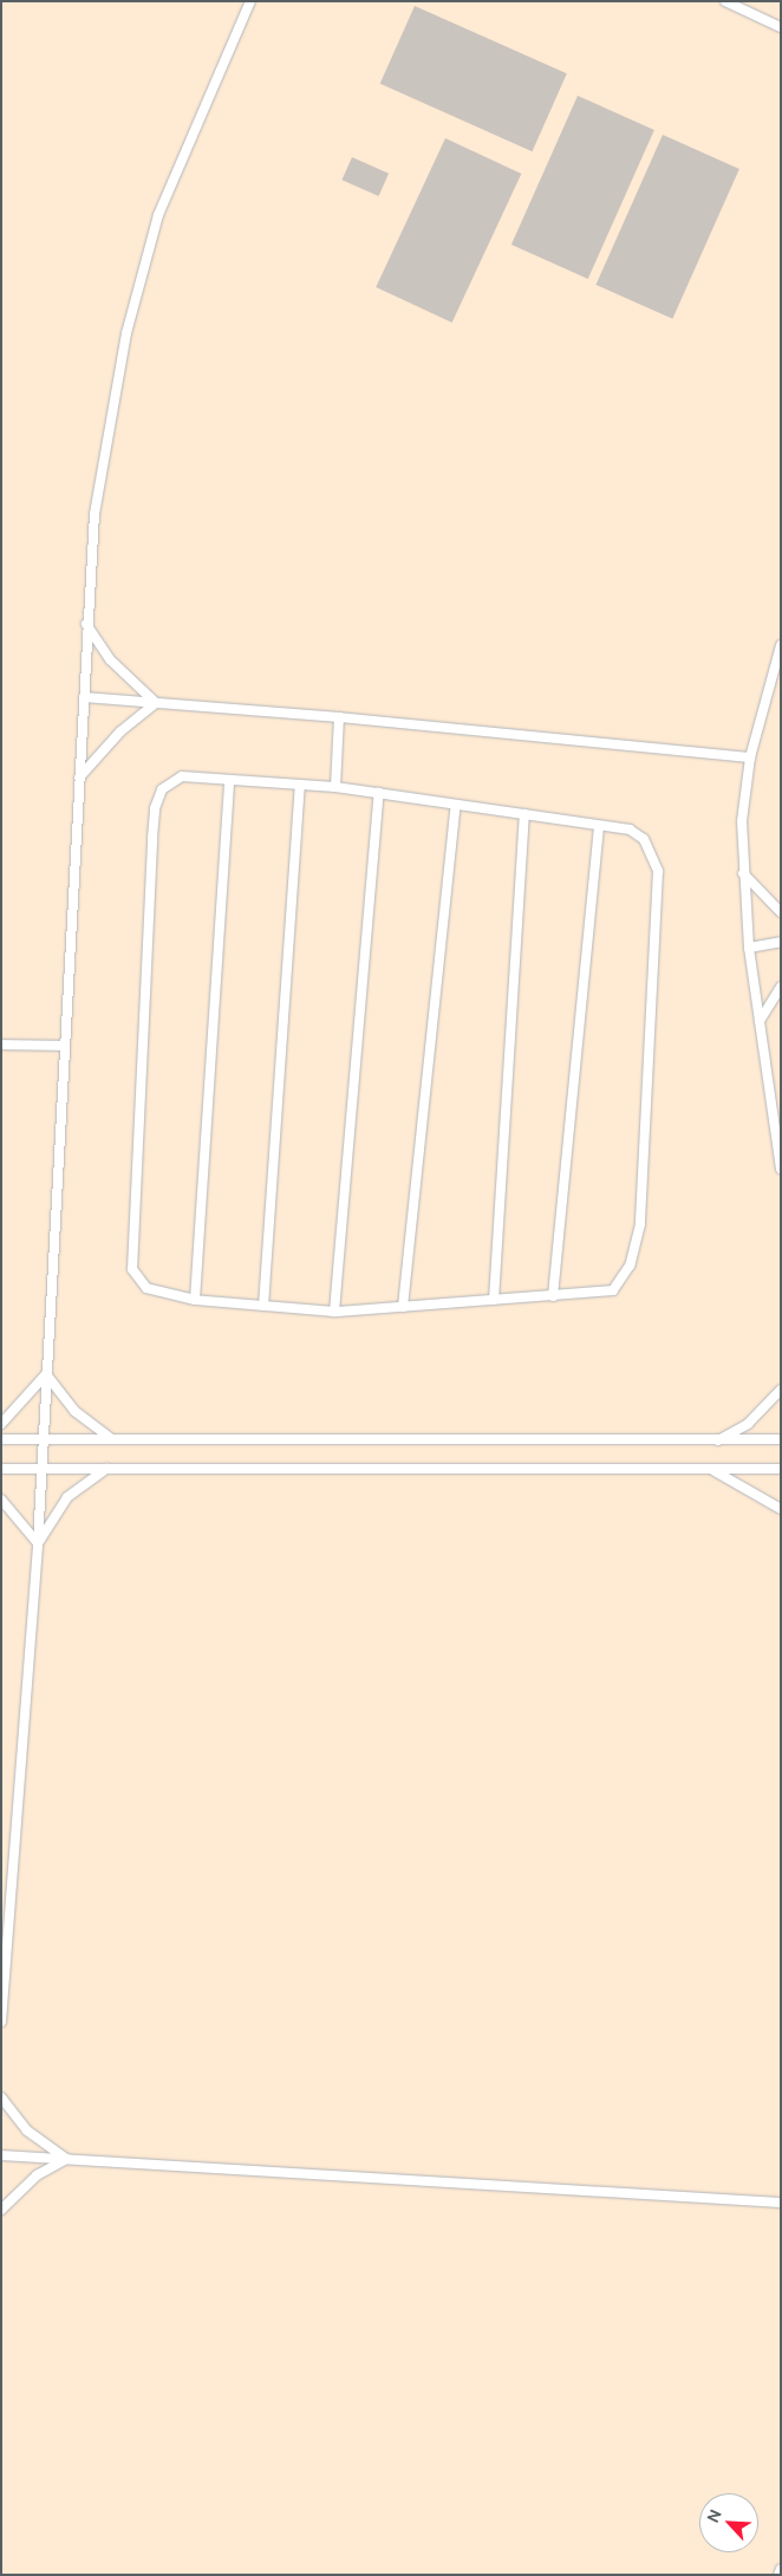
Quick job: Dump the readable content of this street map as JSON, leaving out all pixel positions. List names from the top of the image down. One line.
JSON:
{"north":"top left"}
